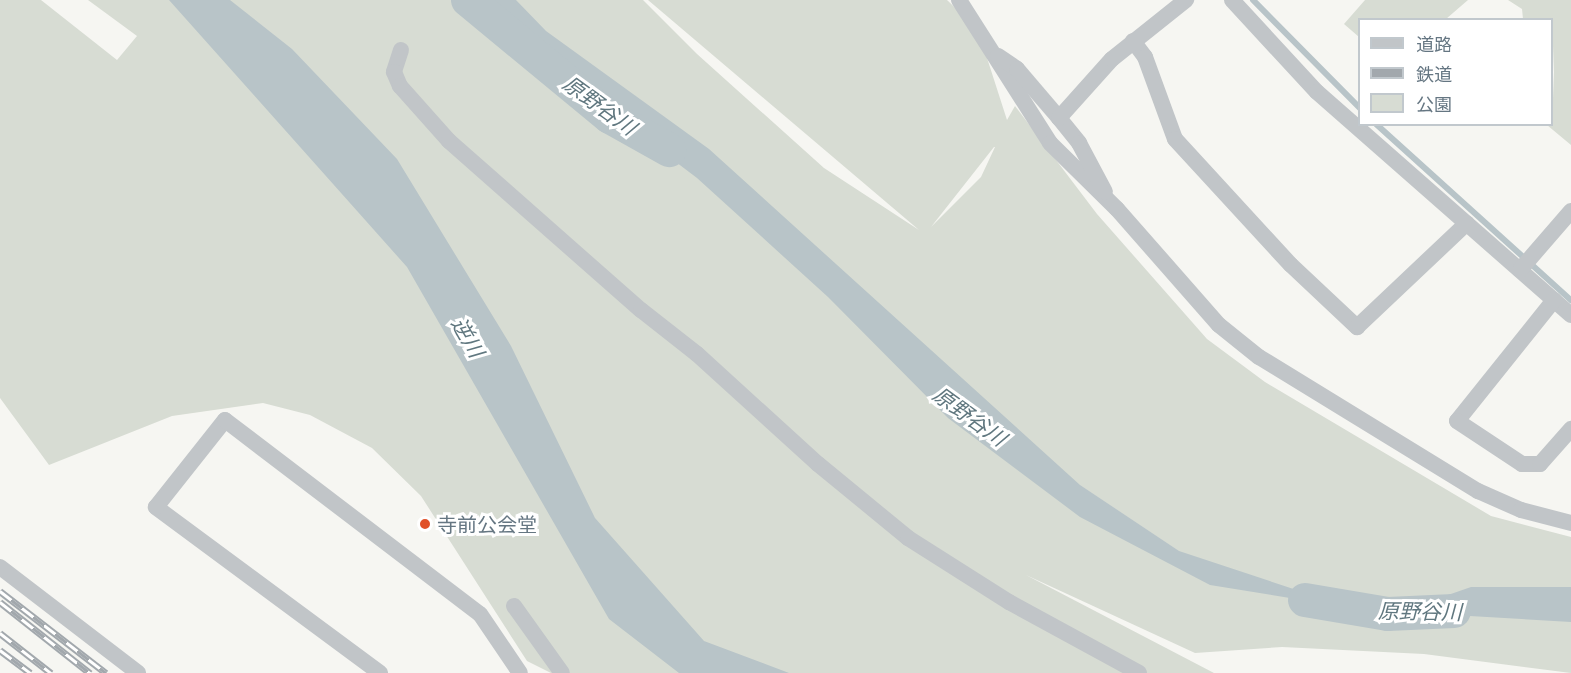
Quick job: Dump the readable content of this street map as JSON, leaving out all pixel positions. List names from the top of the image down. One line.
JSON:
{"water":["原野谷川","逆川"],"places":["寺前公会堂"],"legend":["道路","鉄道","公園"]}
